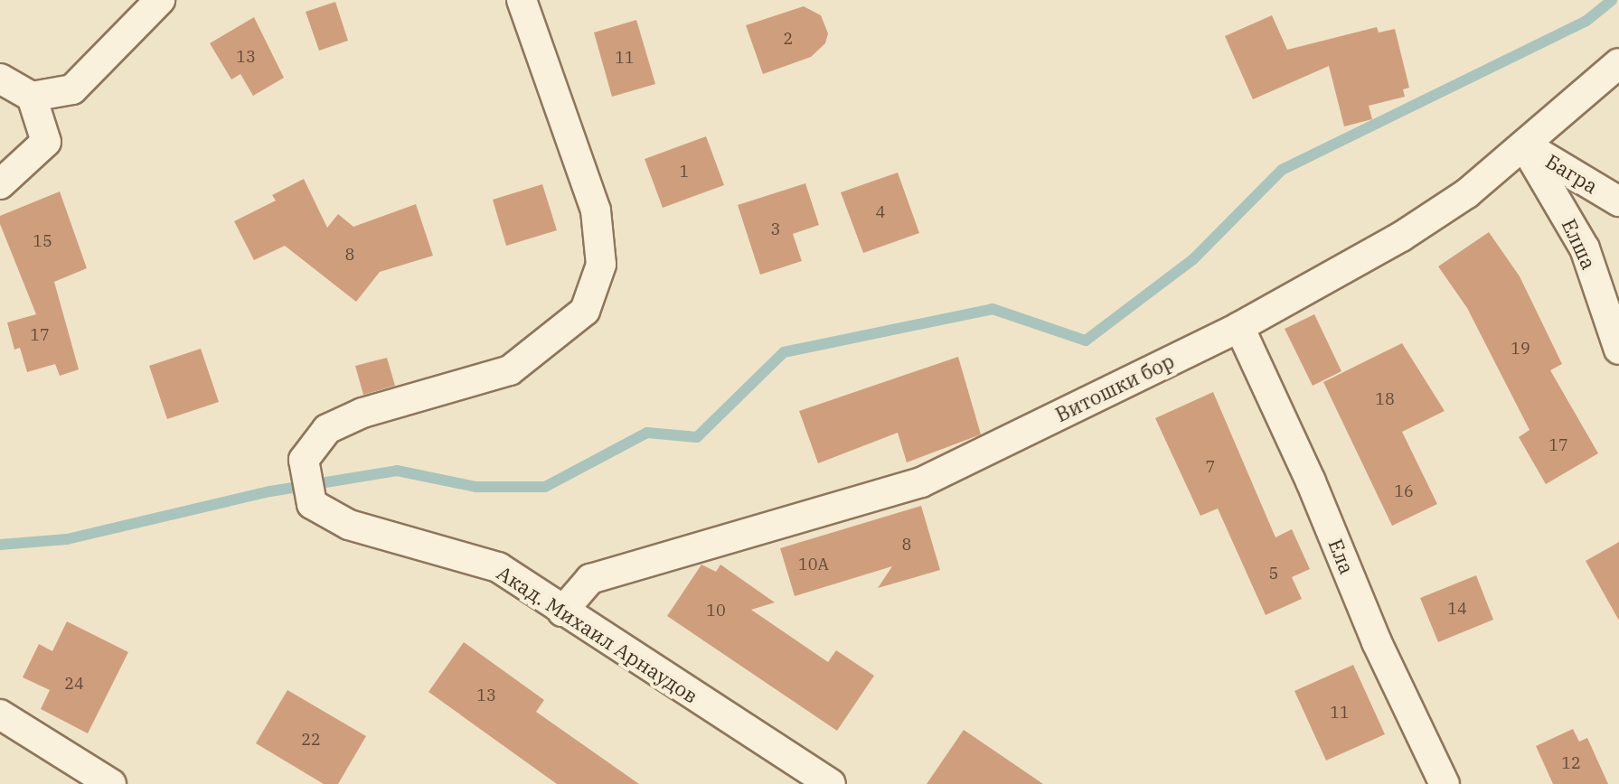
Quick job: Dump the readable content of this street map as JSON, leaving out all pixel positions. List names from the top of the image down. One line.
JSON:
{"streets":{"street":["Багра","Елша","Витошки бор","Ела","Акад. Михаил Арнаудов"]},"crossings":[["Багра","Елша"],["Багра","Витошки бор"],["Елша","Витошки бор"],["Витошки бор","Ела"],["Витошки бор","Акад. Михаил Арнаудов"]],"house_numbers":["2","13","11","1","4","3","15","8","17","19","18","17","7","16","8","10А","5","14","10","24","13","11","22","12"]}
